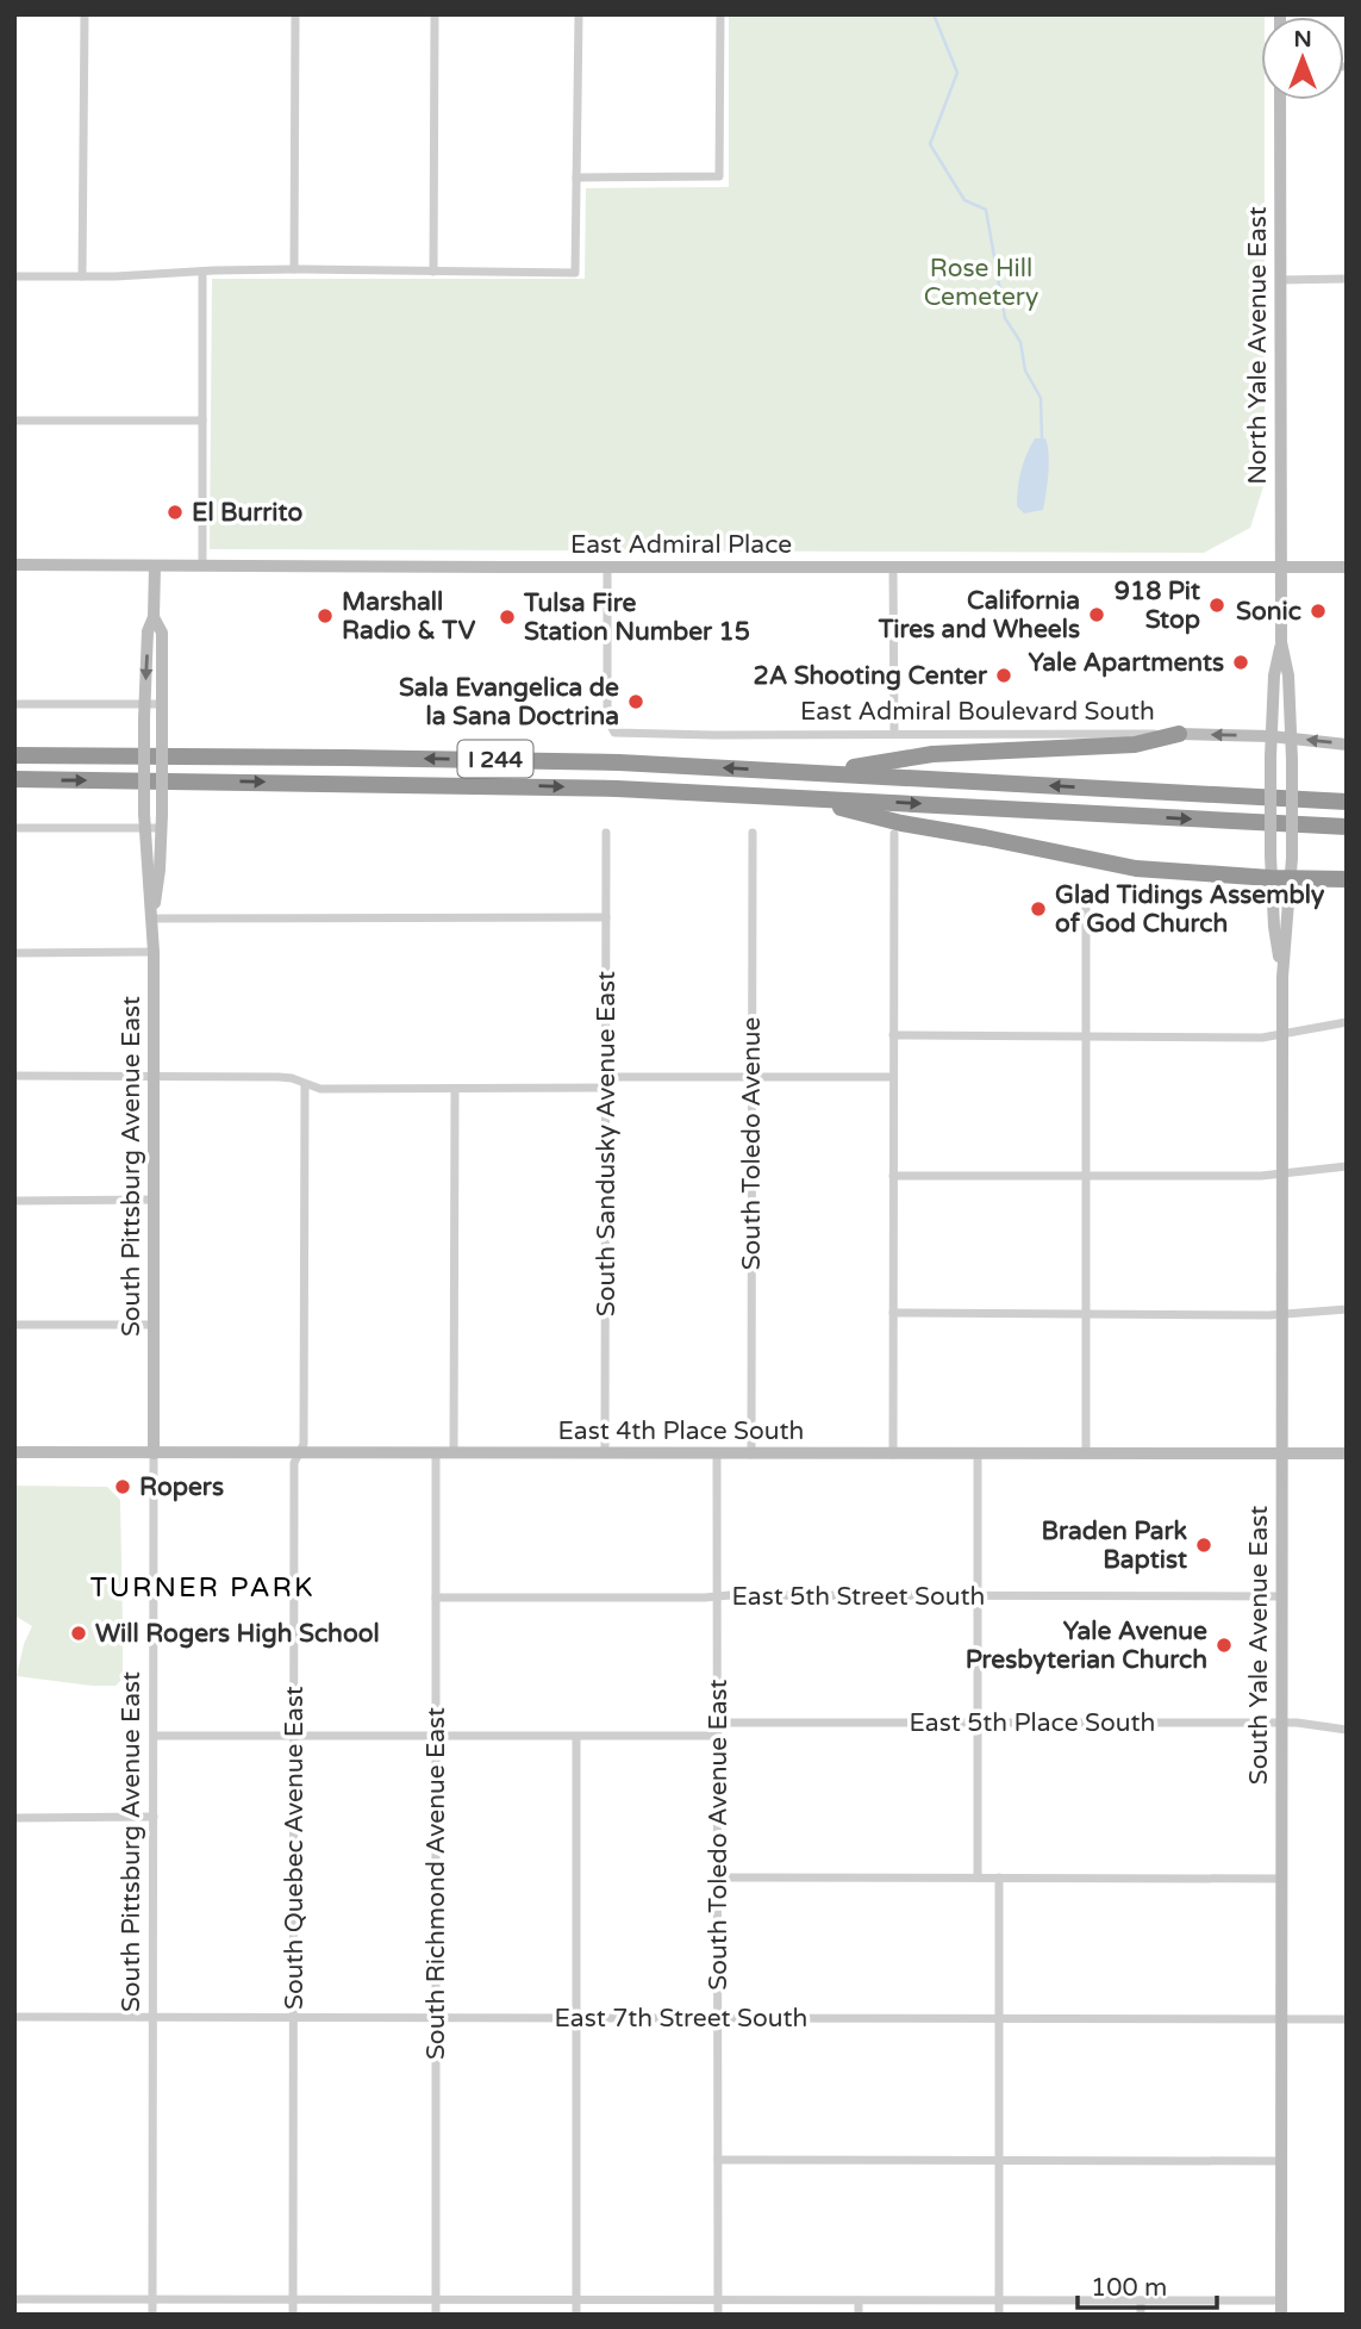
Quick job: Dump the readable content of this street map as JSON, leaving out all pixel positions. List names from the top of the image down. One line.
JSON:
{"streets":{"highway":["I 244"],"main road":["North Yale Avenue East","East Admiral Place","East Admiral Boulevard South","South Pittsburg Avenue East","East 4th Place South","South Yale Avenue East"],"street":["South Sandusky Avenue East","South Toledo Avenue","East 5th Street South","East 5th Place South","South Toledo Avenue East","South Quebec Avenue East","South Richmond Avenue East","East 7th Street South"]},"crossings":[["North Yale Avenue East","East Admiral Place"],["North Yale Avenue East","South Yale Avenue East"],["East Admiral Place","East Admiral Boulevard South"],["East Admiral Place","South Pittsburg Avenue East"],["East Admiral Boulevard South","South Yale Avenue East"],["South Sandusky Avenue East","East 4th Place South"],["South Toledo Avenue","East 4th Place South"],["South Pittsburg Avenue East","East 4th Place South"],["South Pittsburg Avenue East","East 7th Street South"],["East 4th Place South","South Yale Avenue East"],["East 4th Place South","South Toledo Avenue East"],["East 4th Place South","South Quebec Avenue East"],["East 4th Place South","South Richmond Avenue East"],["East 5th Street South","South Yale Avenue East"],["East 5th Street South","South Toledo Avenue East"],["East 5th Street South","South Richmond Avenue East"],["South Yale Avenue East","East 5th Place South"],["South Yale Avenue East","East 7th Street South"],["East 5th Place South","South Toledo Avenue East"],["South Toledo Avenue East","East 7th Street South"],["South Quebec Avenue East","East 7th Street South"],["South Richmond Avenue East","East 7th Street South"]],"districts":["TURNER PARK"],"parks":["Rose Hill Cemetery"],"places":["El Burrito","918 Pit Stop","Sonic","California Tires and Wheels","Marshall Radio & TV","Tulsa Fire Station Number 15","Yale Apartments","2A Shooting Center","Sala Evangelica de la Sana Doctrina","Glad Tidings Assembly of God Church","Ropers","Braden Park Baptist","Will Rogers High School","Yale Avenue Presbyterian Church"],"scale_bar":"100 m","north":"top"}
